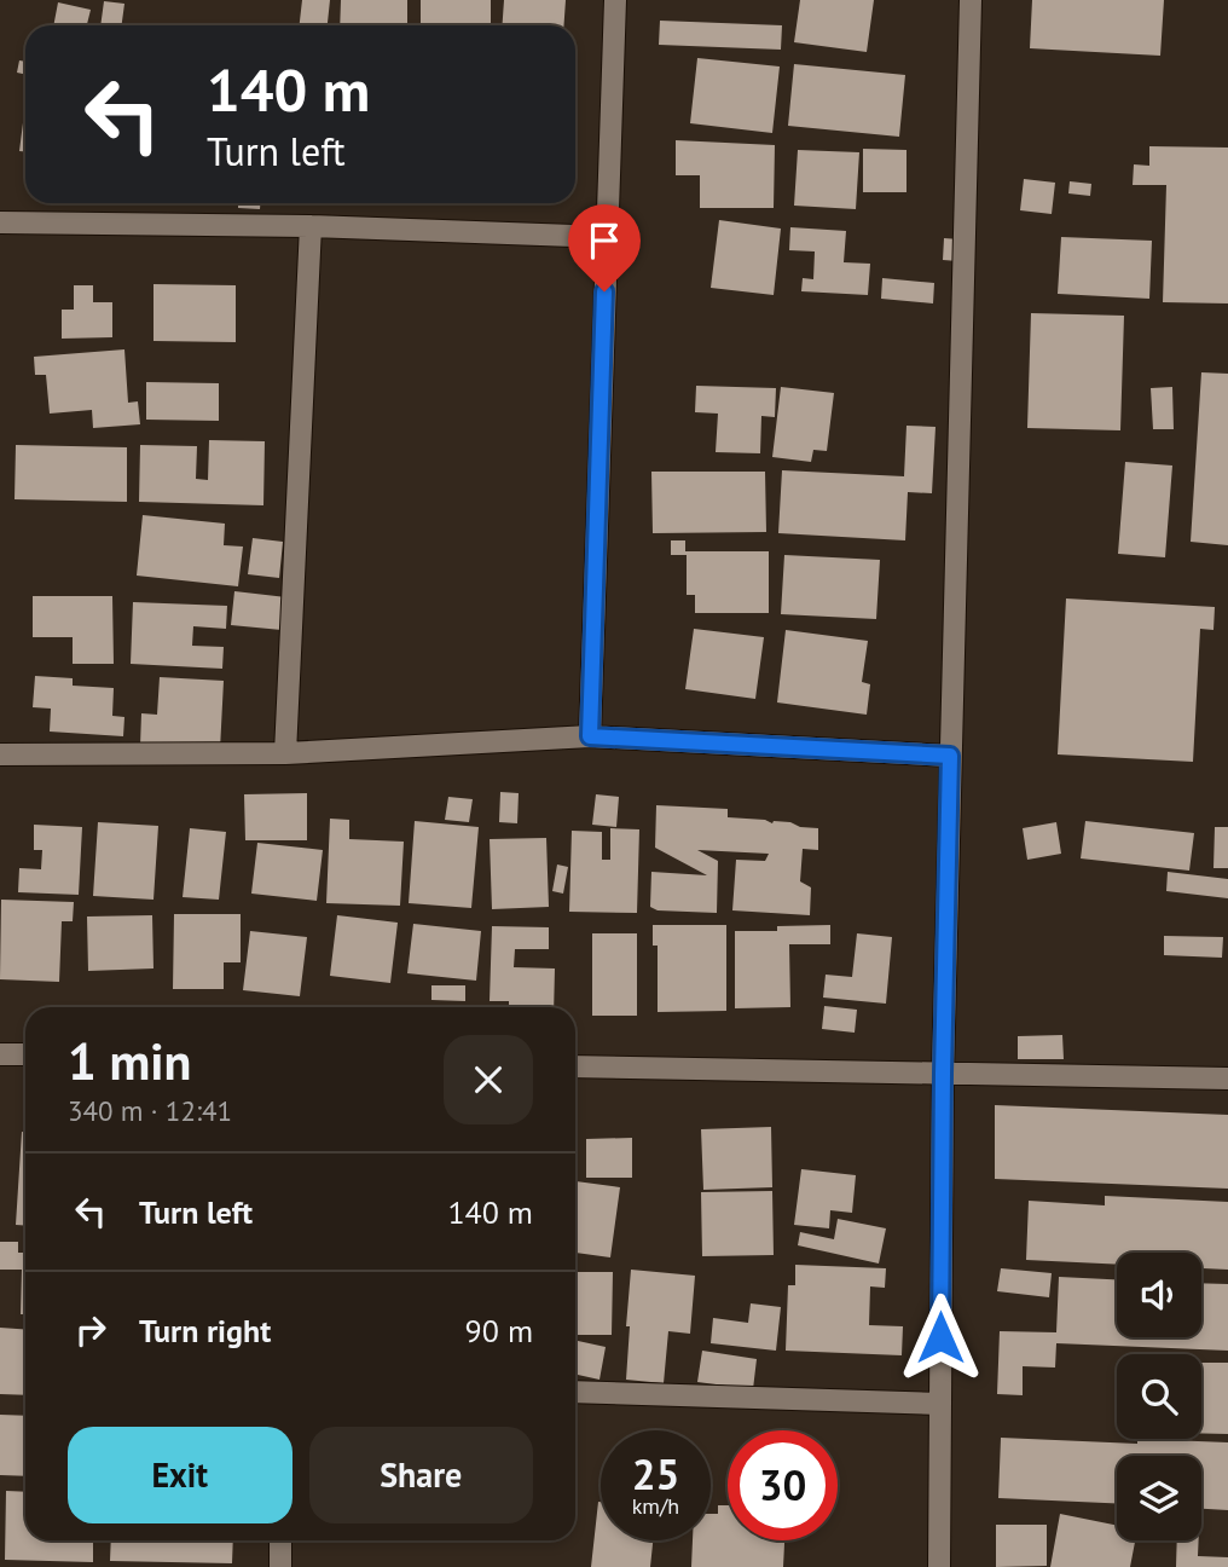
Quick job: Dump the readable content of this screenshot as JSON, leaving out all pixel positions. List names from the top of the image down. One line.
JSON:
{"page":{"turn":["140 m","Turn left"],"heading":["1 min","340 m · 12:41"],"list":[{"name":"Turn left","value":"140 m"},{"name":"Turn right","value":"90 m"}],"buttons":["Exit","Share"],"speed":"25 km/h","limit":"30"}}
